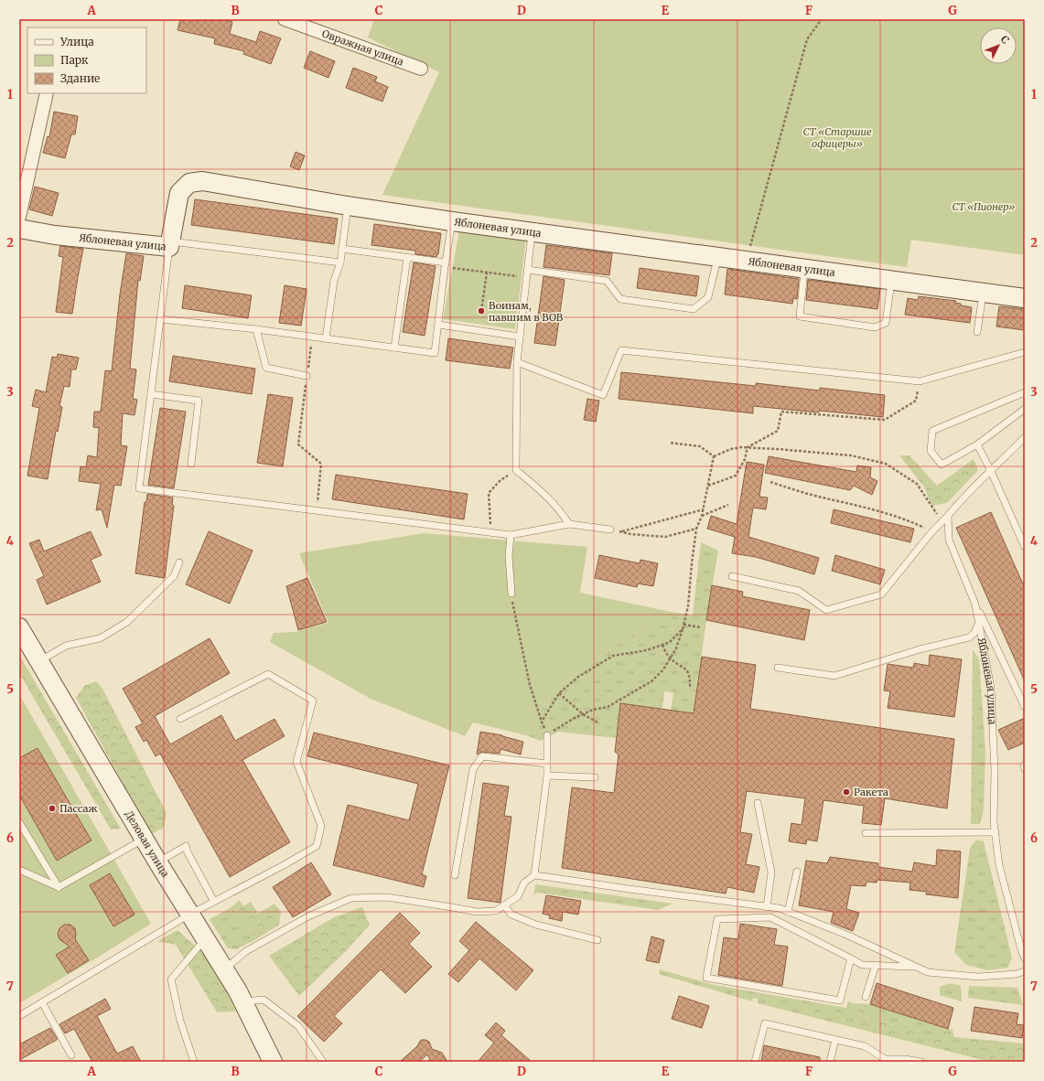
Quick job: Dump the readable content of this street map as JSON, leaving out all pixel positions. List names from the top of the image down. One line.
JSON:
{"streets":{"street":["Овражная улица","Яблоневая улица","Деловая улица"]},"parks":["СТ «Старшие офицеры»","СТ «Пионер»"],"places":["Воинам, павшим в ВОВ","Ракета","Пассаж"],"legend":["Улица","Парк","Здание"],"north":"top right","grid":{"columns":["A","B","C","D","E","F","G"],"rows":["1","2","3","4","5","6","7"]}}
